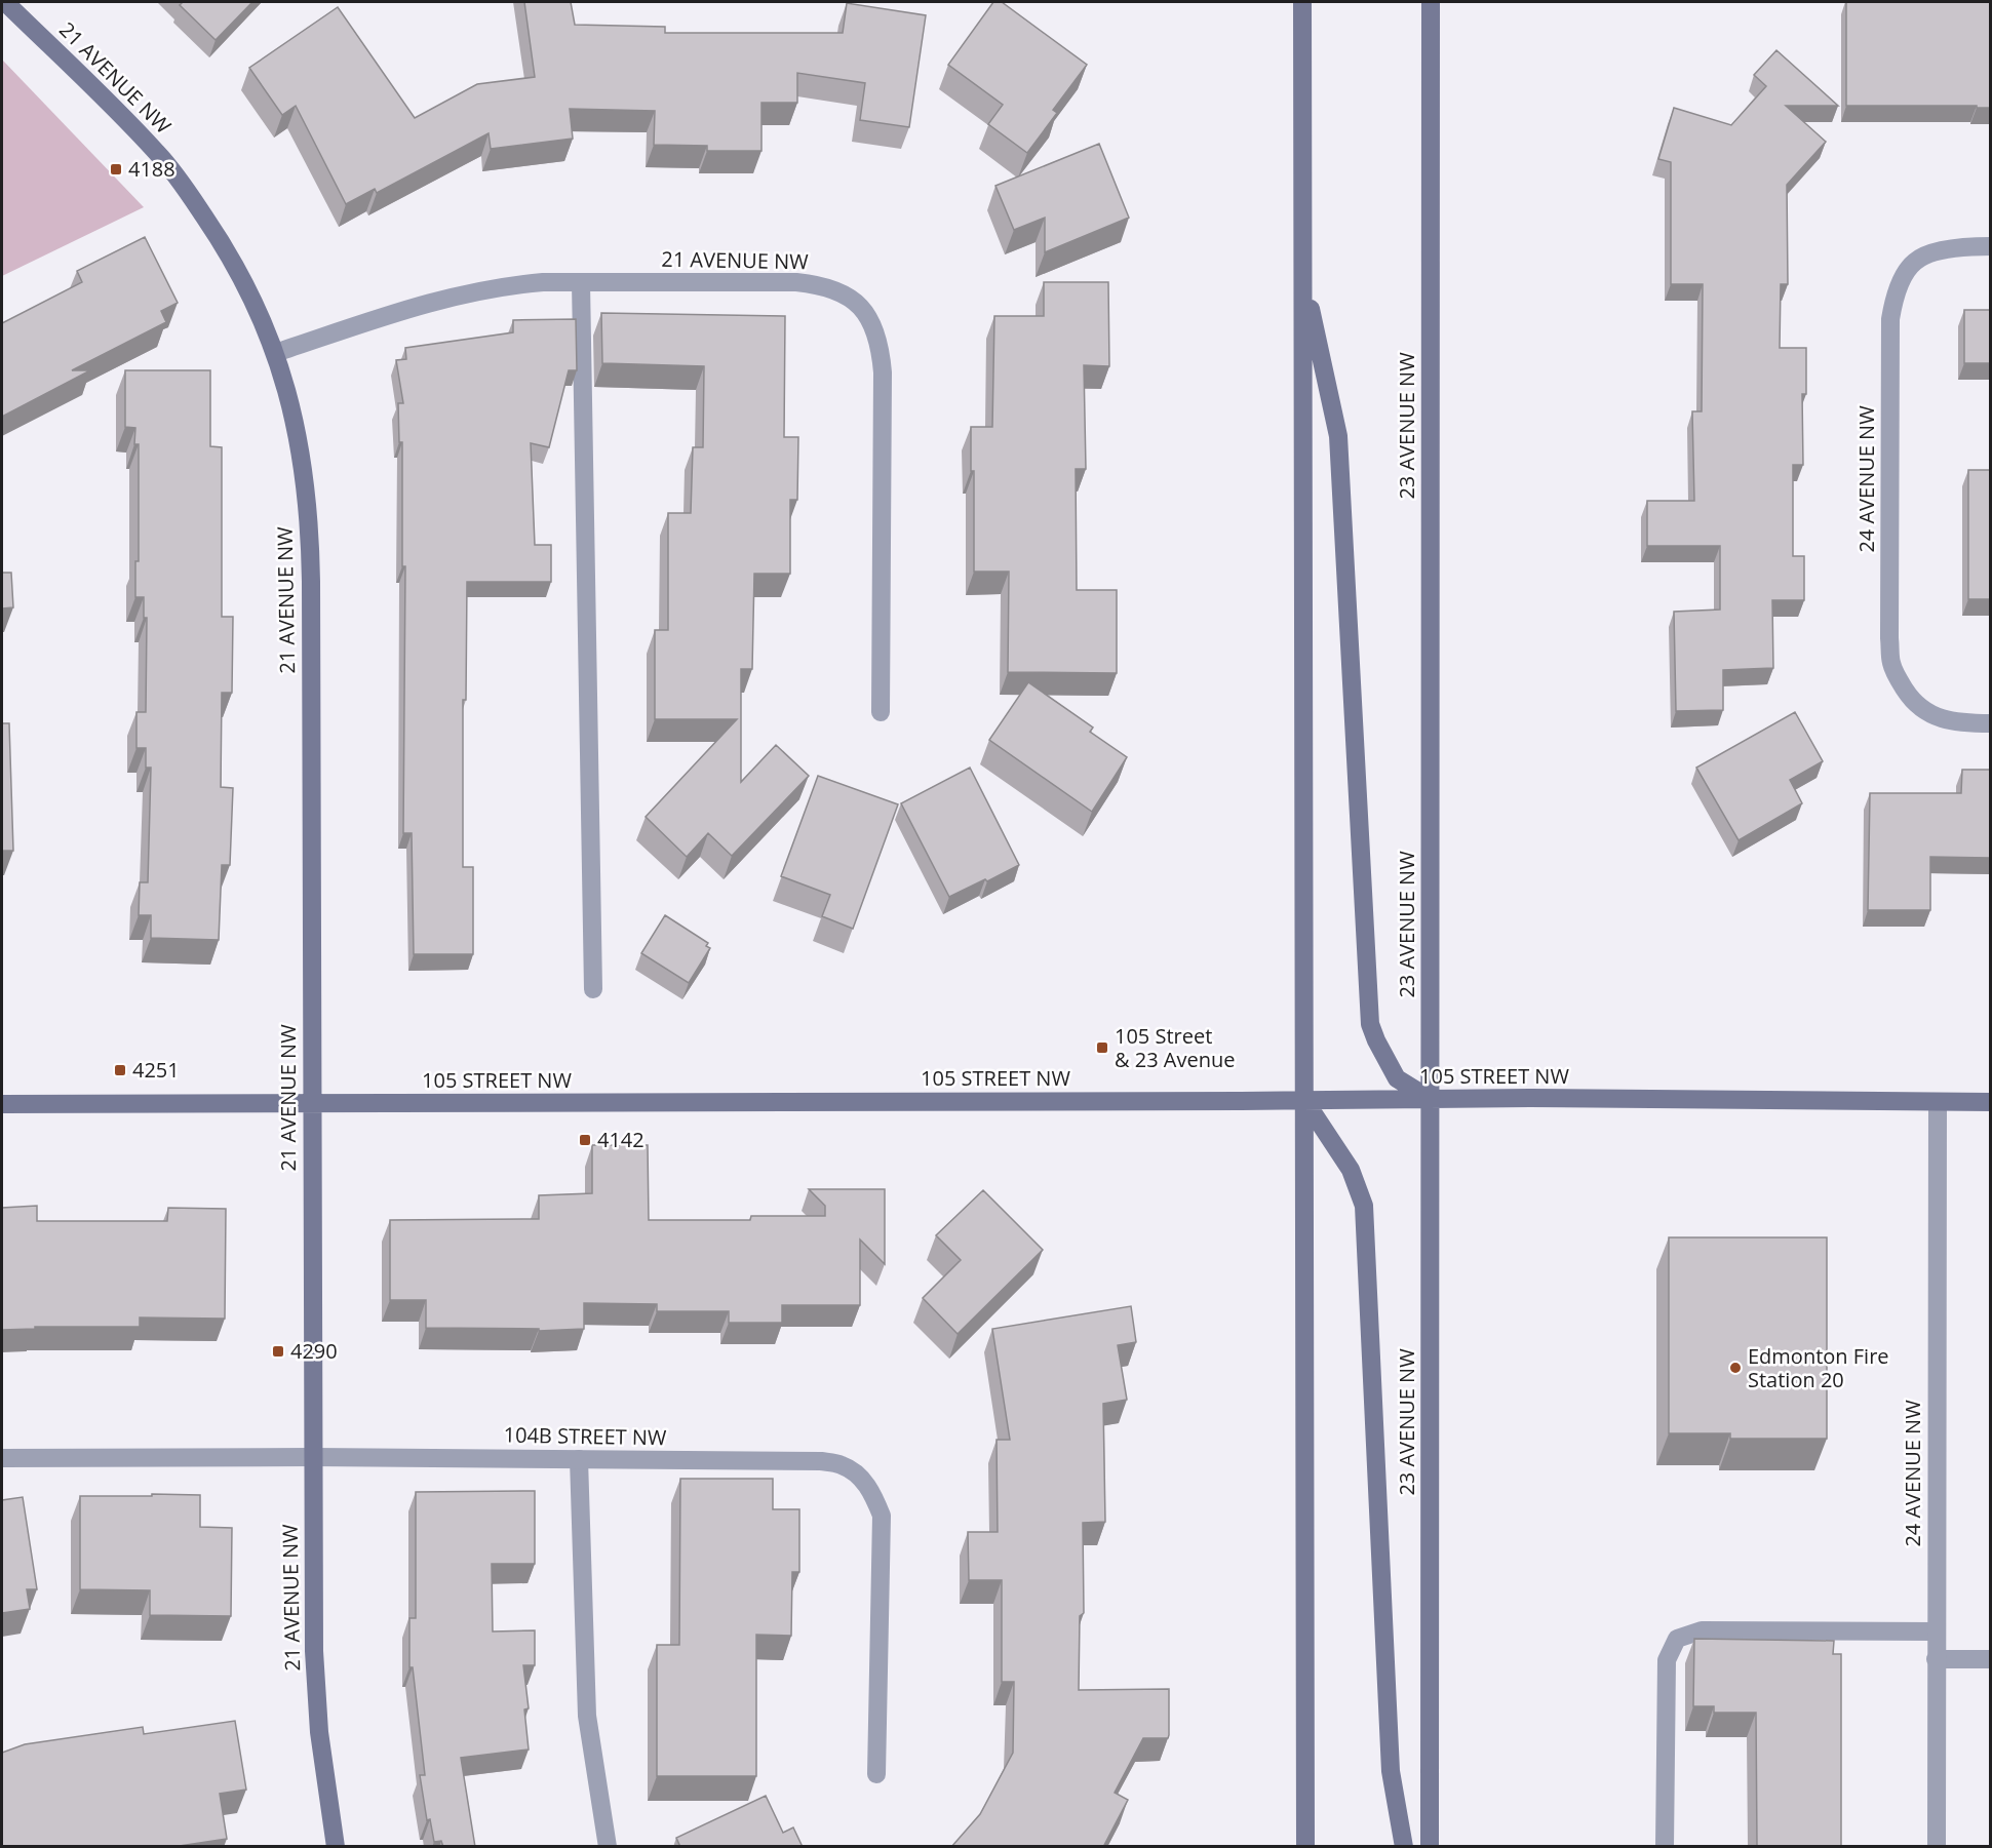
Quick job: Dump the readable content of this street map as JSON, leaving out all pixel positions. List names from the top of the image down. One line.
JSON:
{"streets":{"main road":["21 AVENUE NW","23 AVENUE NW","105 STREET NW"],"street":["24 AVENUE NW","104B STREET NW"]},"crossings":[["21 AVENUE NW","105 STREET NW"],["21 AVENUE NW","104B STREET NW"],["23 AVENUE NW","105 STREET NW"],["24 AVENUE NW","105 STREET NW"]],"places":{"transit":["4188","105 Street & 23 Avenue","4251","4142","4290"],"other":["Edmonton Fire Station 20"]}}
